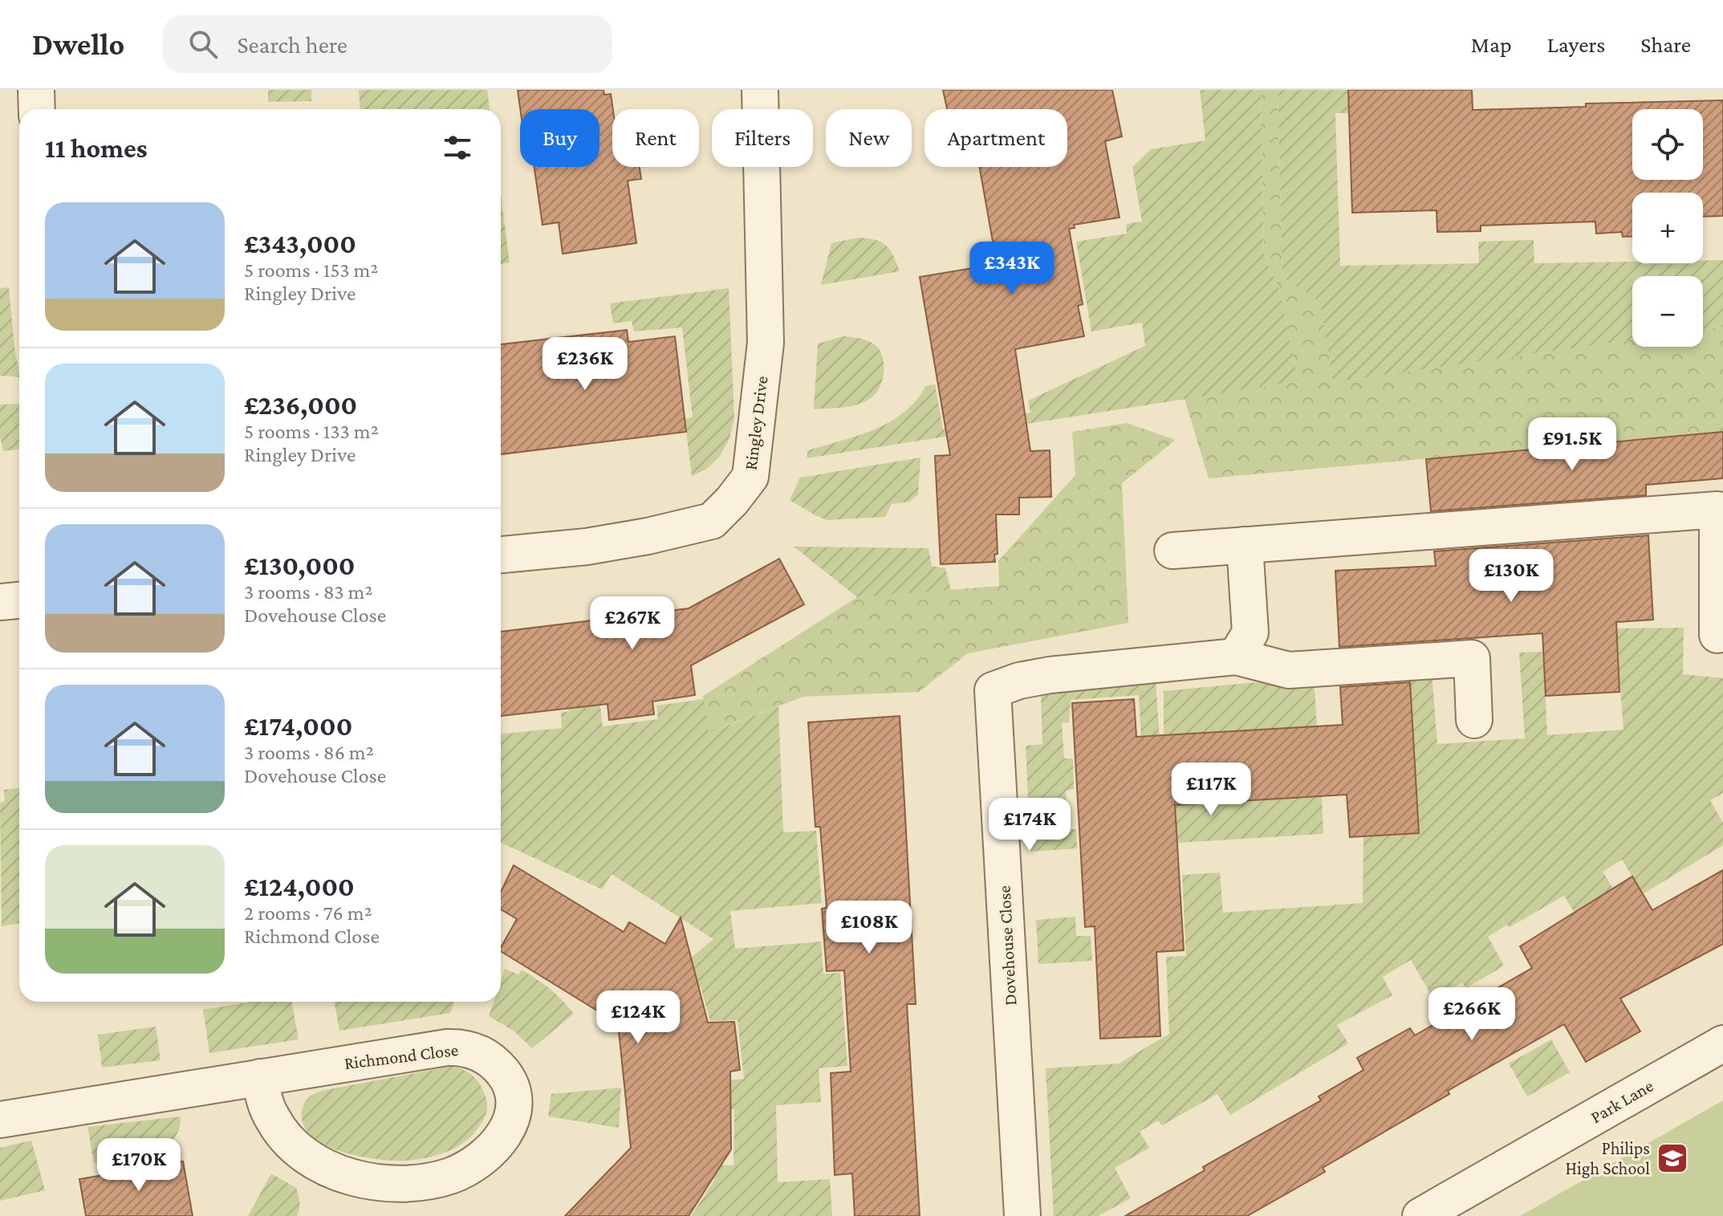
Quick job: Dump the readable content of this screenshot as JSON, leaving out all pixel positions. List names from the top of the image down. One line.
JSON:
{"streets":{"street":["Ringley Drive","Dovehouse Close","Richmond Close","Park Lane"]},"places":{"school or university":["Philips High School"]},"page":{"header":"Dwello","search":"Search here","nav":["Map","Layers","Share"],"map_buttons":["+","−"],"chip":["Buy","Rent","Filters","New","Apartment"],"heading":"11 homes","list":[{"name":"£343,000","note":"5 rooms · 153 m² · Ringley Drive"},{"name":"£236,000","note":"5 rooms · 133 m² · Ringley Drive"},{"name":"£130,000","note":"3 rooms · 83 m² · Dovehouse Close"},{"name":"£174,000","note":"3 rooms · 86 m² · Dovehouse Close"},{"name":"£124,000","note":"2 rooms · 76 m² · Richmond Close"}],"price":["£343K","£236K","£91.5K","£130K","£267K","£117K","£174K","£108K","£266K","£124K","£170K"]}}
